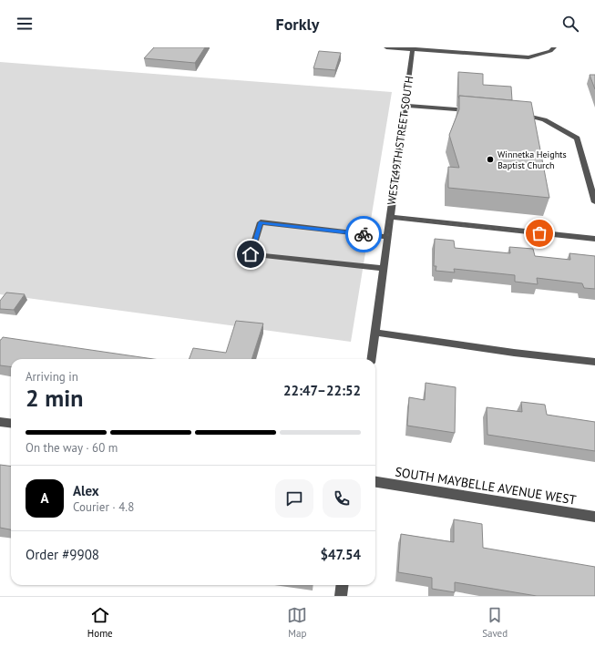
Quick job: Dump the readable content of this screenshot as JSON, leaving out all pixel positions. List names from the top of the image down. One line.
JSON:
{"streets":{"street":["WEST 49TH STREET SOUTH","SOUTH MAYBELLE AVENUE WEST"]},"places":["Winnetka Heights Baptist Church"],"page":{"header":"Forkly","heading":["2 min","Arriving in","22:47–22:52"],"panel":["Alex","Courier · 4.8","Order #9908","$47.54"],"bar":"On the way · 60 m","round":"A","tabs":["Home","Map","Saved"]}}
